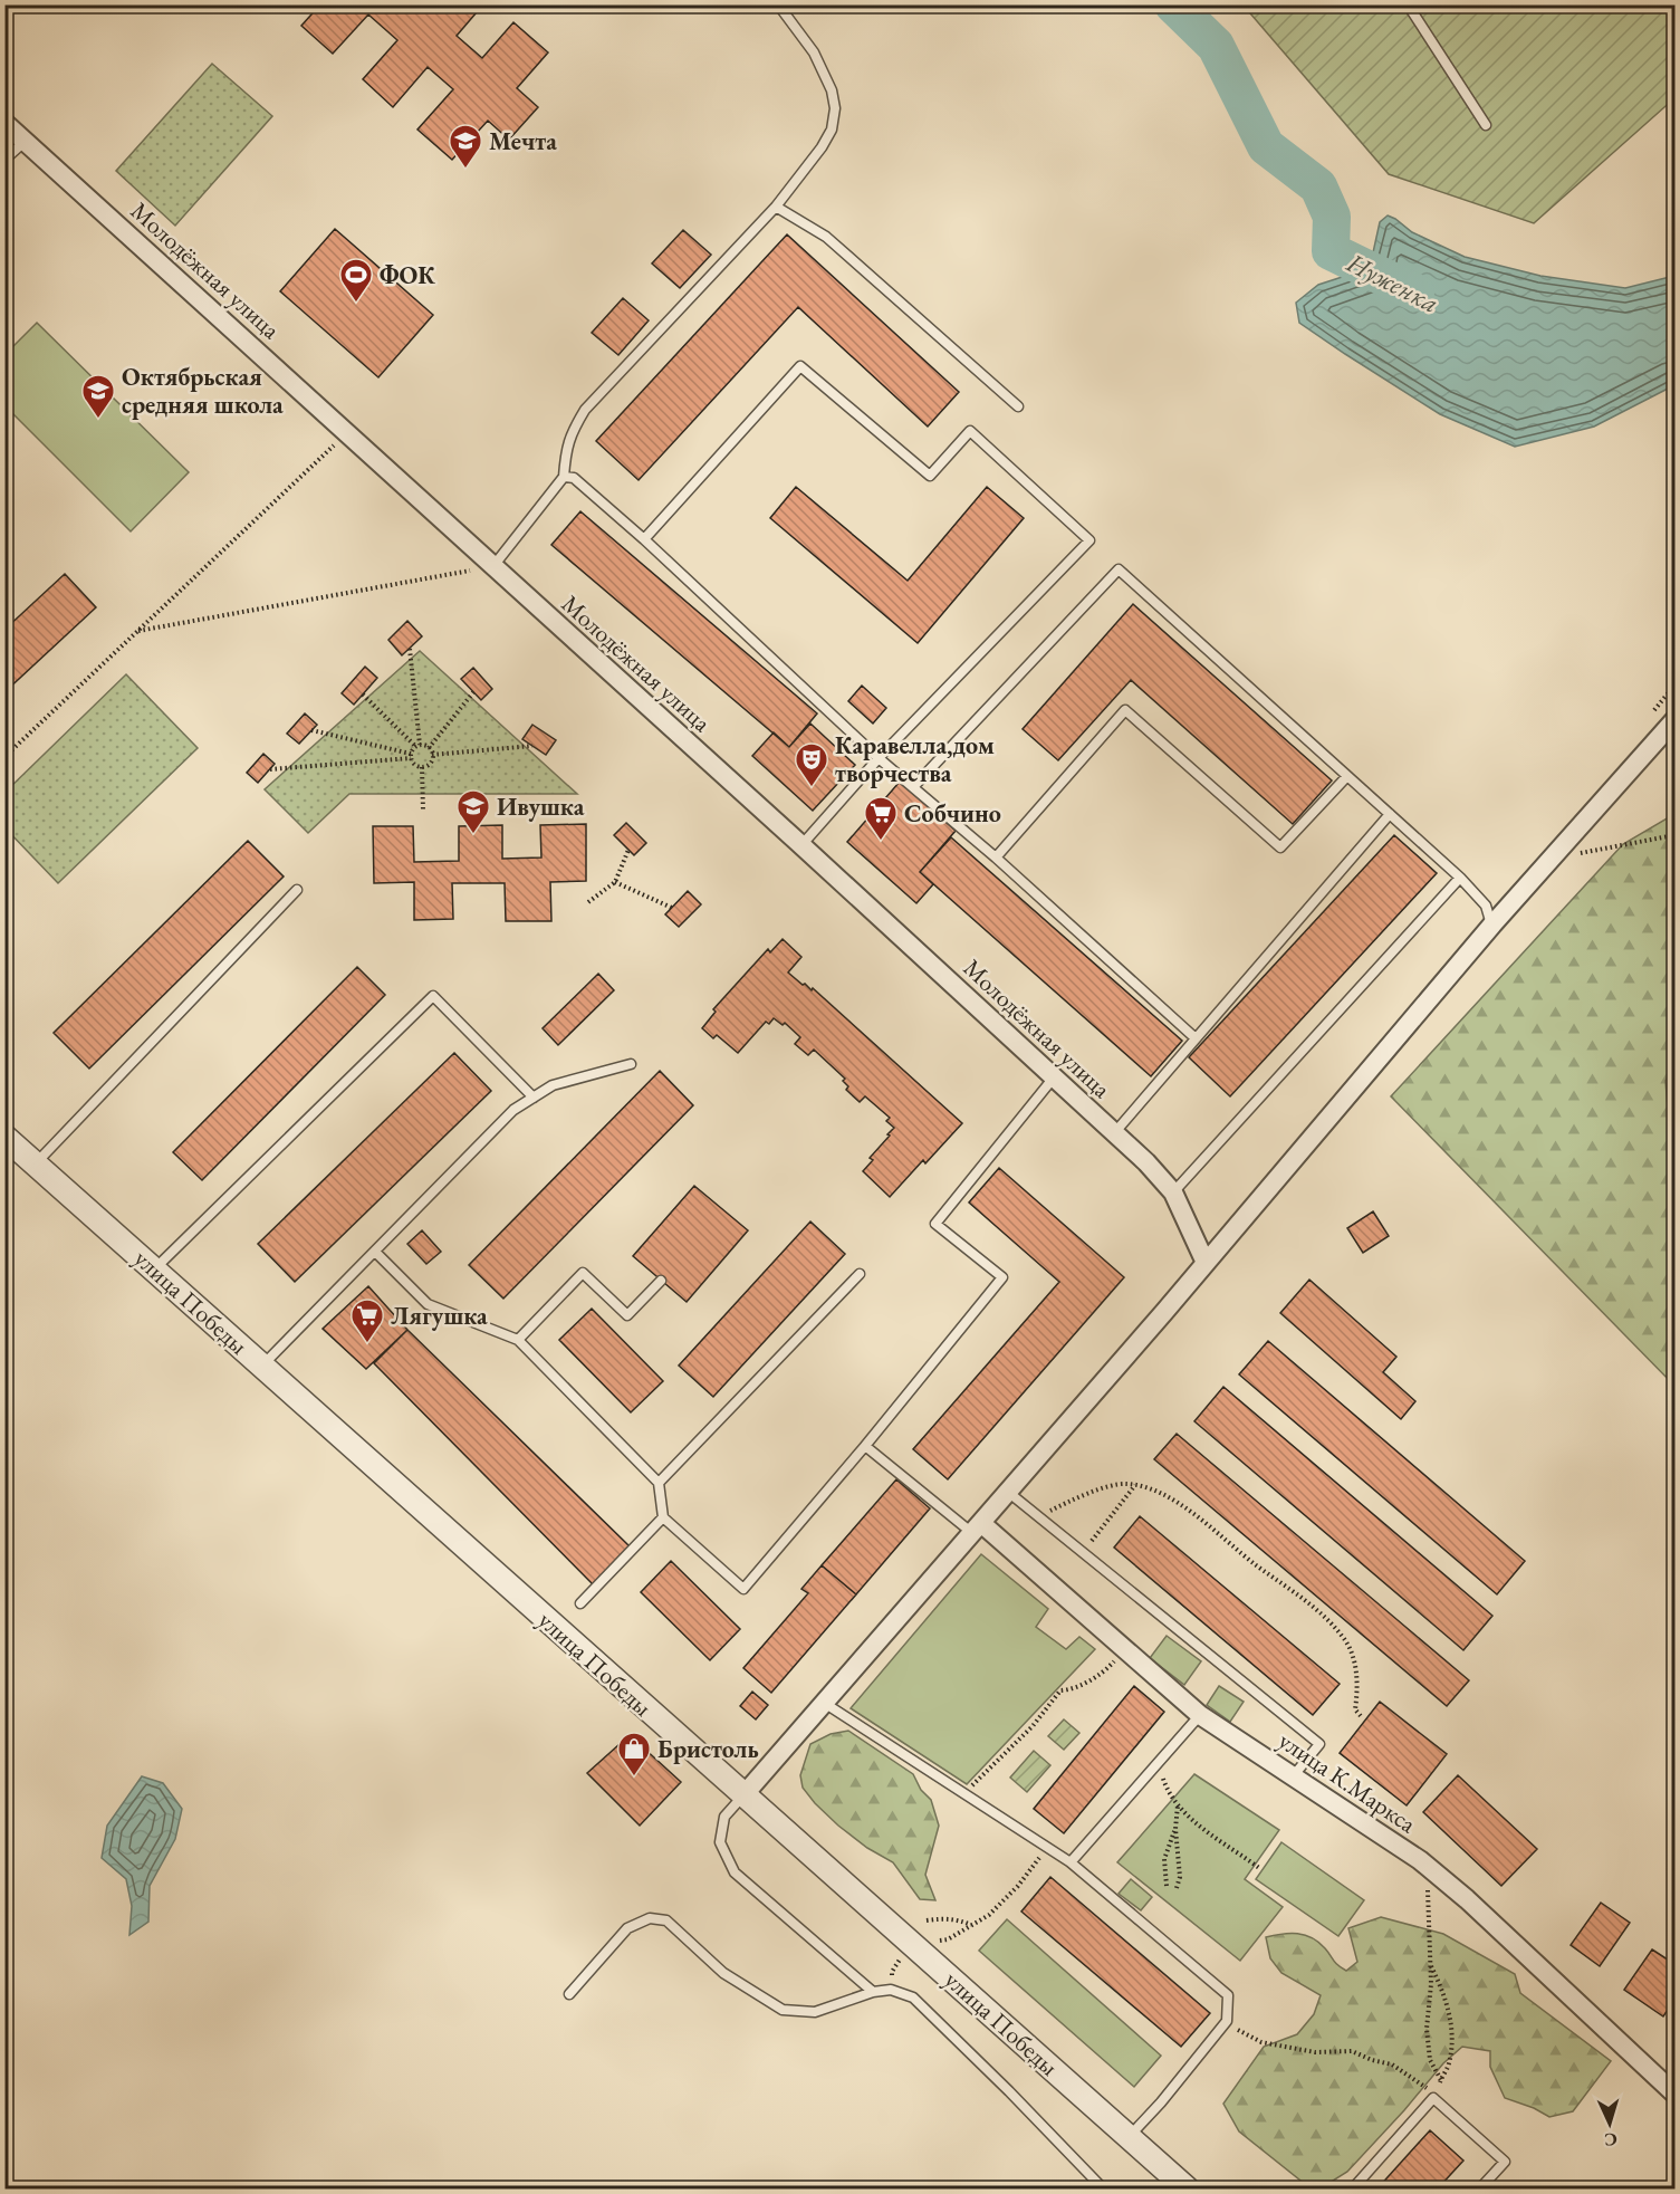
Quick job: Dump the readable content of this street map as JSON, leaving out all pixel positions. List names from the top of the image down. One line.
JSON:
{"streets":{"street":["Молодёжная улица","улица Победы","улица К.Маркса"]},"water":["Нуженка"],"places":{"school or university":["Мечта","Октябрьская средняя школа","Ивушка"],"sports":["ФОК"],"theatre":["Каравелла,дом творчества"],"supermarket":["Собчино","Лягушка"],"shop":["Бристоль"]},"north":"bottom"}
